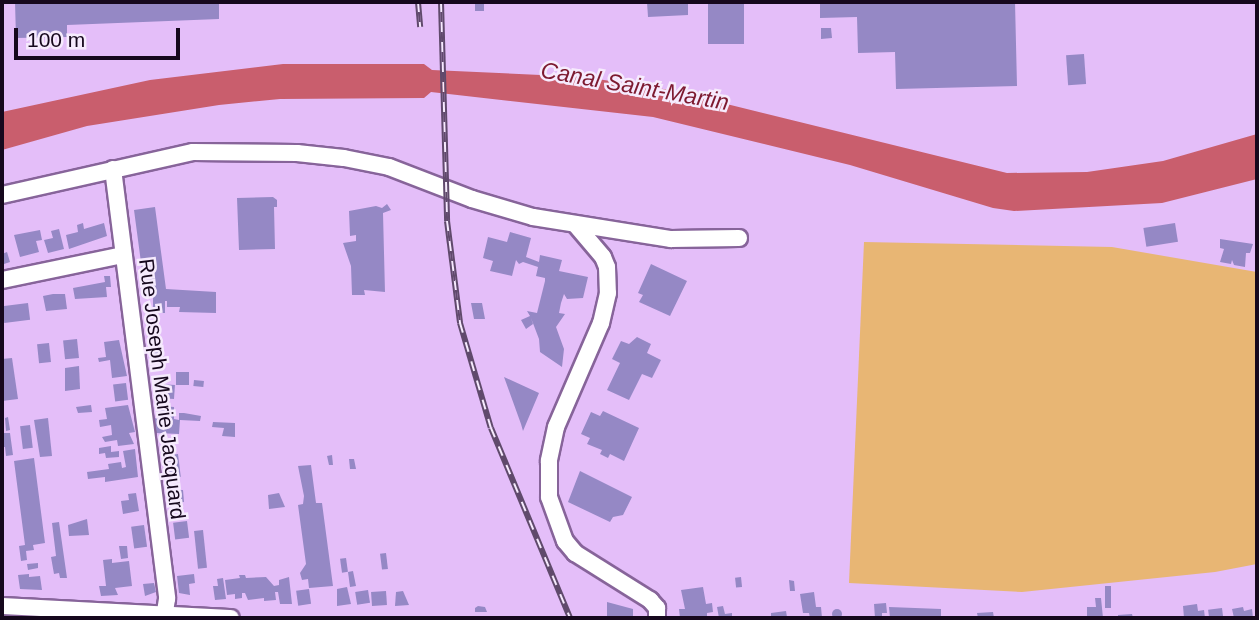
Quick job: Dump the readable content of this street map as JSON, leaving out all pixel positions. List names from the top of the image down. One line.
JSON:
{"streets":{"street":["Rue Joseph Marie Jacquard"]},"water":["Canal Saint-Martin"],"scale_bar":"100 m"}
